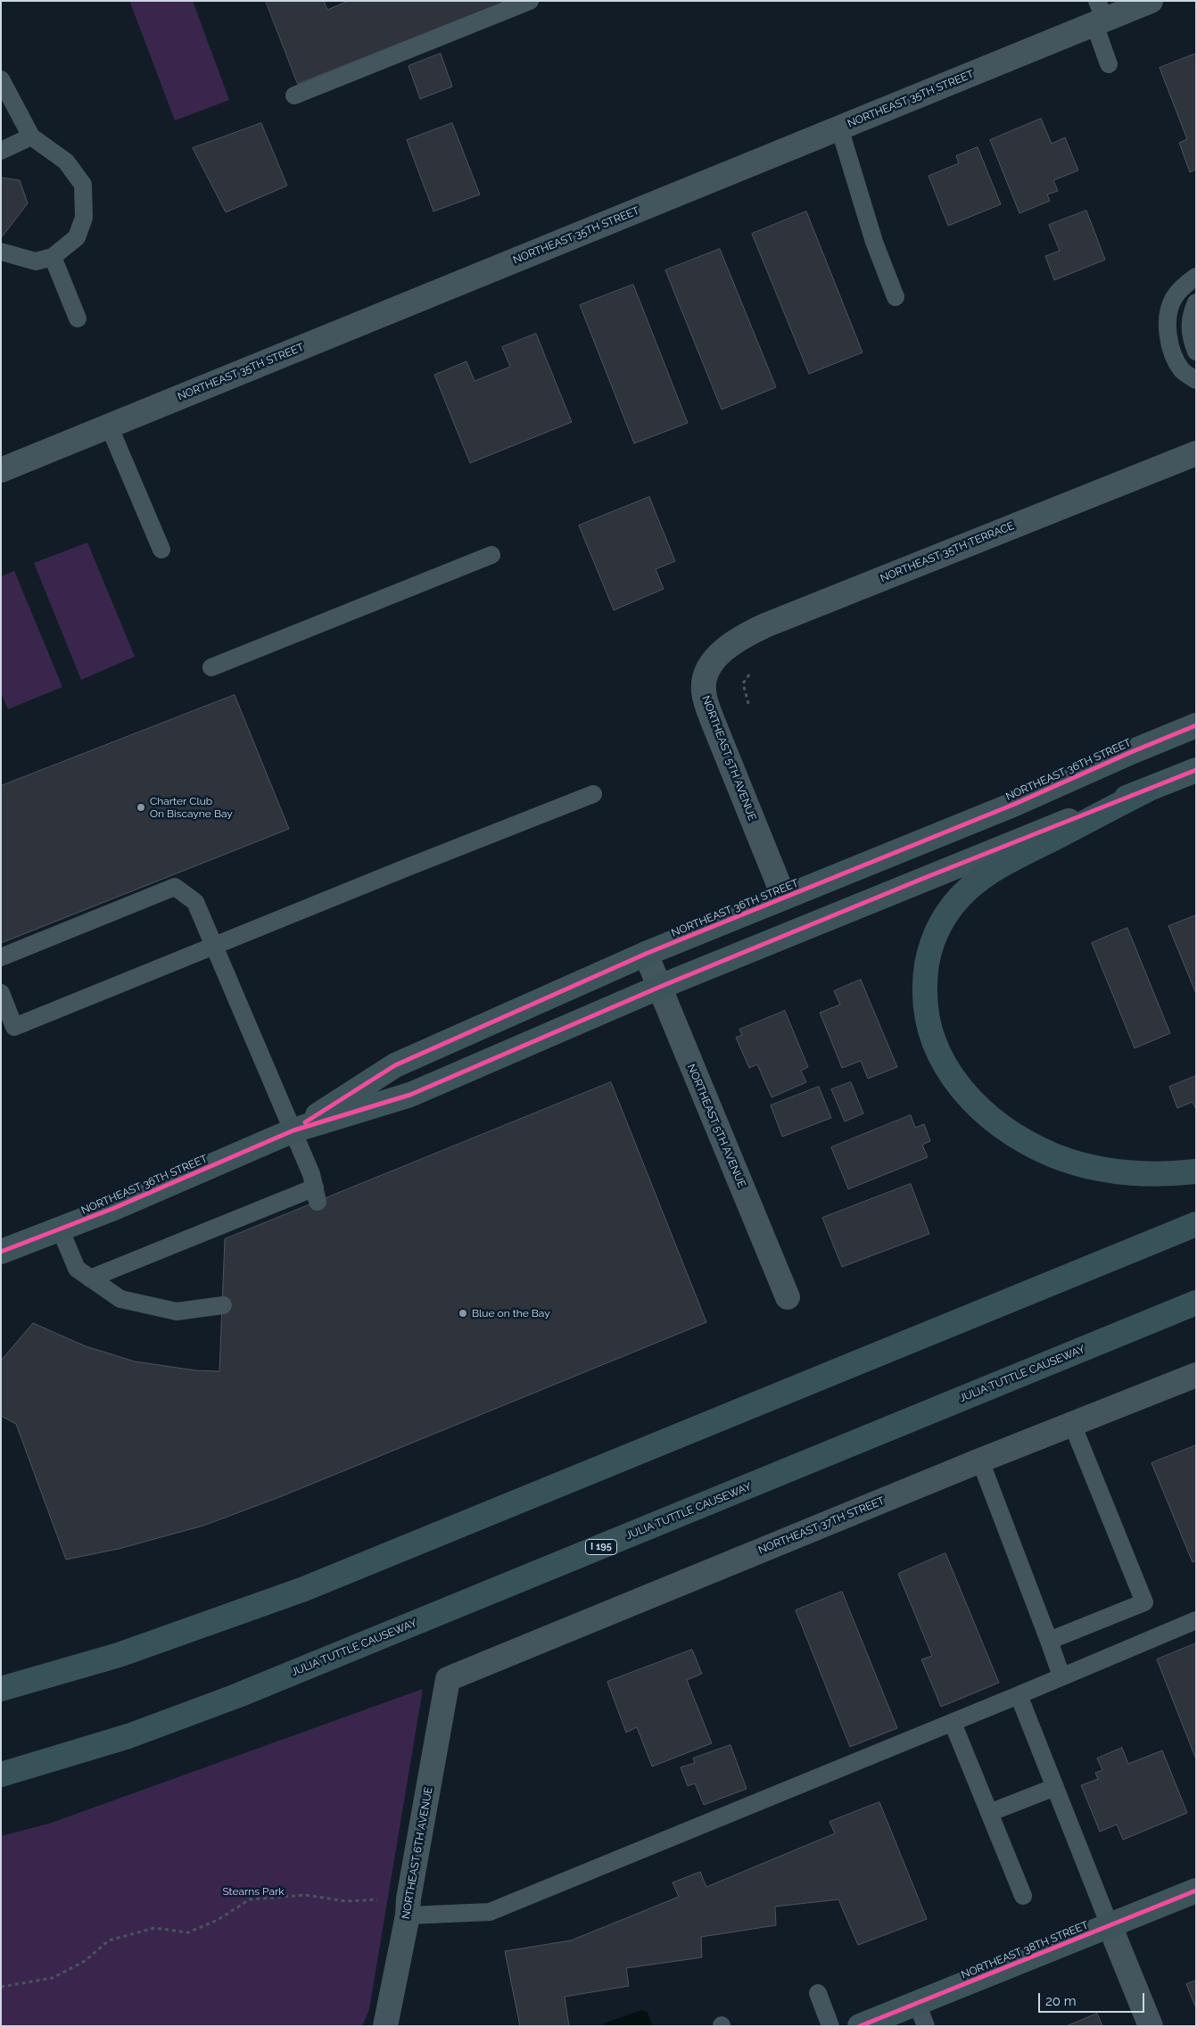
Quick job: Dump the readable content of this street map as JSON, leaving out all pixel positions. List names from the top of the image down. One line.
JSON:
{"streets":{"highway":["JULIA TUTTLE CAUSEWAY","I 195"],"main road":["NORTHEAST 36TH STREET","NORTHEAST 38TH STREET"],"street":["NORTHEAST 35TH STREET","NORTHEAST 35TH TERRACE","NORTHEAST 5TH AVENUE","NORTHEAST 37TH STREET","NORTHEAST 6TH AVENUE"]},"crossings":[["NORTHEAST 35TH TERRACE","NORTHEAST 5TH AVENUE"],["NORTHEAST 5TH AVENUE","NORTHEAST 36TH STREET"],["NORTHEAST 37TH STREET","NORTHEAST 6TH AVENUE"]],"parks":["Stearns Park"],"places":["Charter Club On Biscayne Bay","Blue on the Bay"],"scale_bar":"20 m"}
